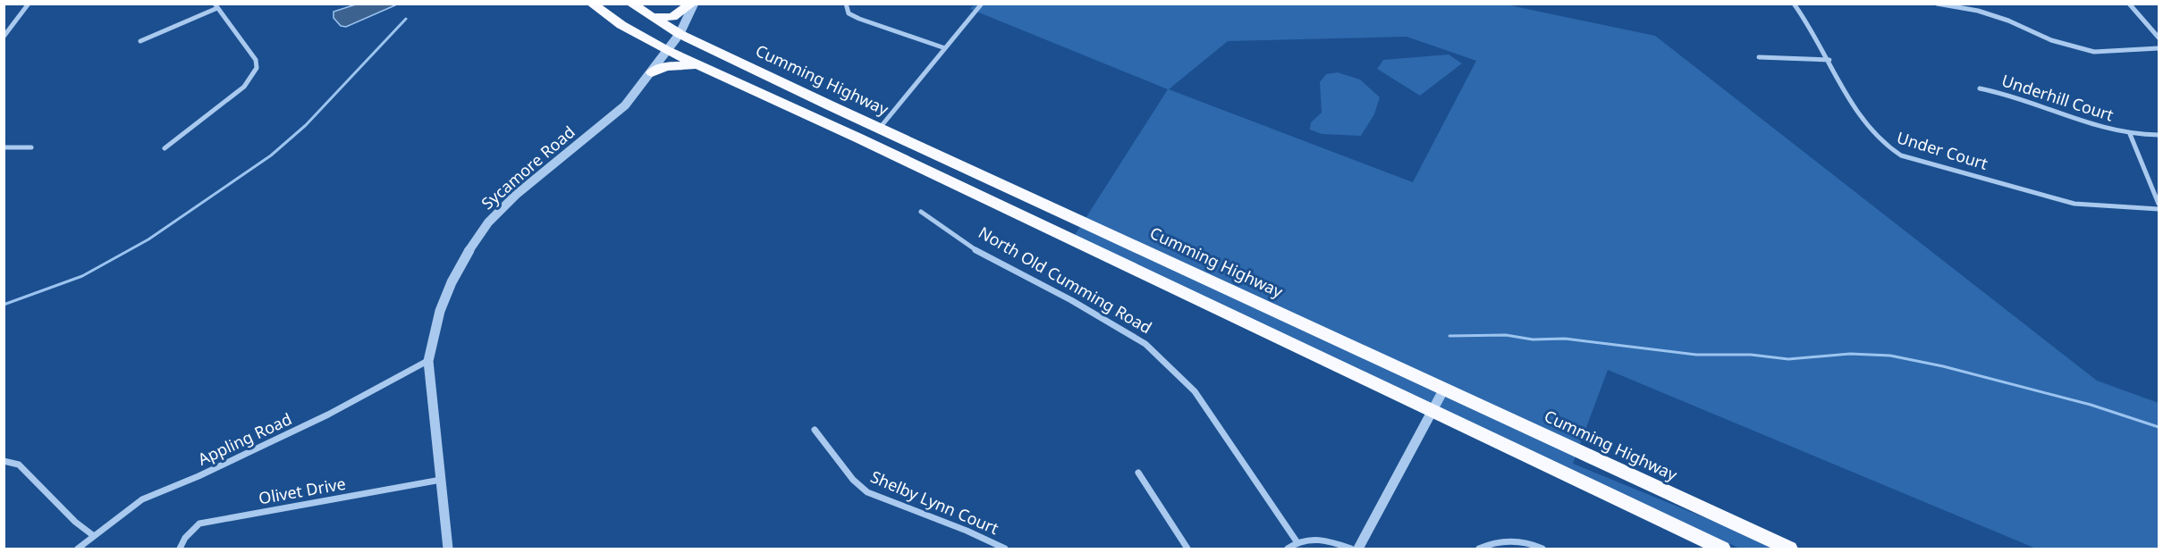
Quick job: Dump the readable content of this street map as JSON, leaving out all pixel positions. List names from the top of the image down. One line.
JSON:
{"streets":{"highway":["Cumming Highway"],"street":["Underhill Court","Under Court","Sycamore Road","North Old Cumming Road","Appling Road","Olivet Drive","Shelby Lynn Court"]},"crossings":[["Cumming Highway","Sycamore Road"],["Sycamore Road","Appling Road"],["Sycamore Road","Olivet Drive"]]}
